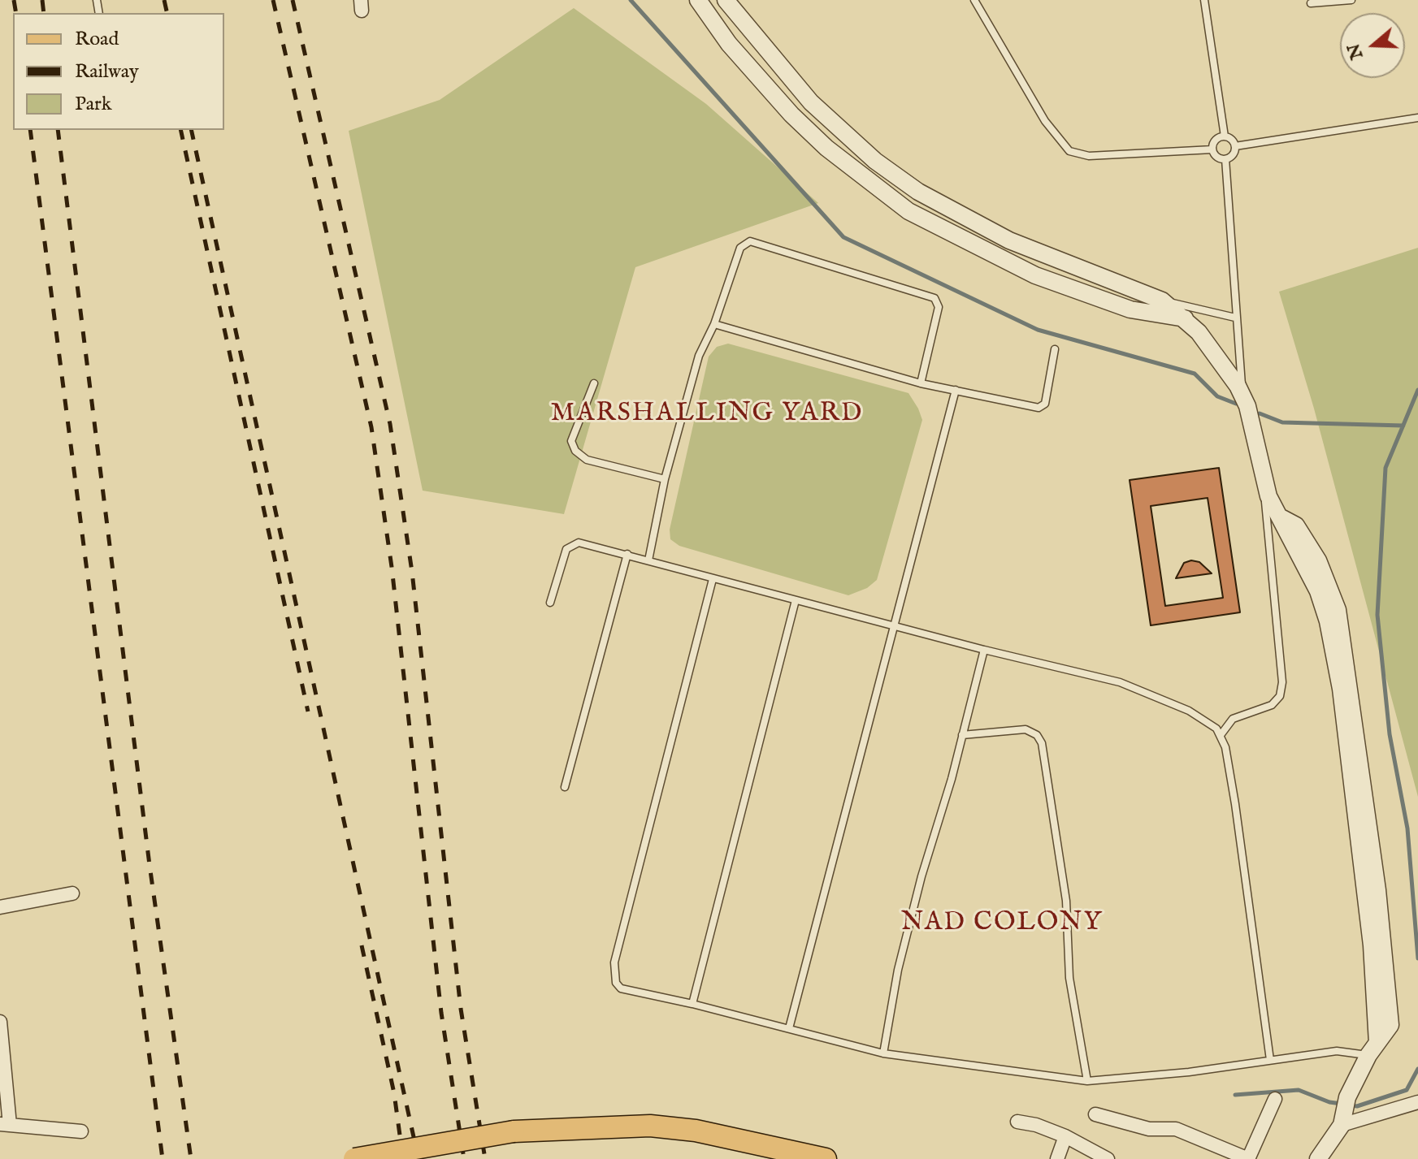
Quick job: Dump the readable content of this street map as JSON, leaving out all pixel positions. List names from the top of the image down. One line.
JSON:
{"districts":["MARSHALLING YARD","NAD COLONY"],"legend":["Road","Railway","Park"],"north":"left"}
